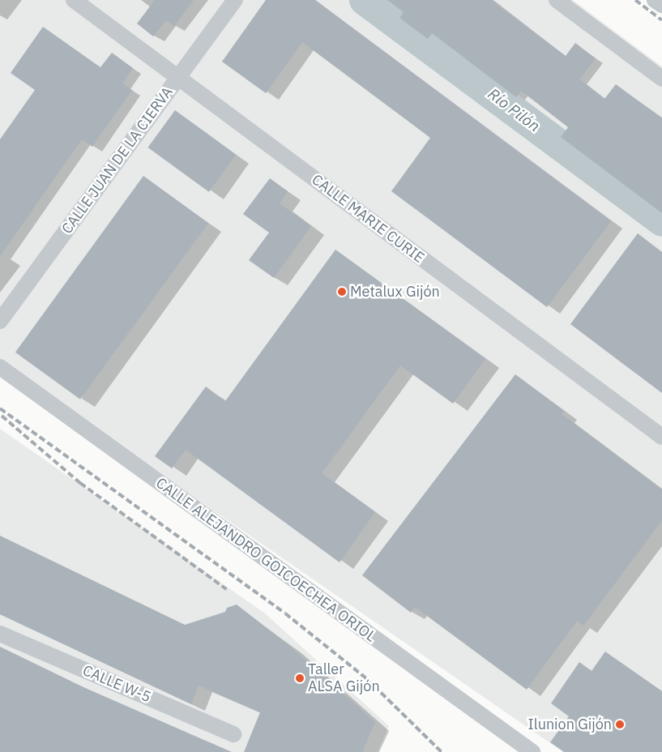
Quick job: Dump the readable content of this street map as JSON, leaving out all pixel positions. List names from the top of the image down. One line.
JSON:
{"streets":{"street":["CALLE JUAN DE LA CIERVA","CALLE MARIE CURIE","CALLE ALEJANDRO GOICOECHEA ORIOL","CALLE W-5"]},"crossings":[["CALLE JUAN DE LA CIERVA","CALLE MARIE CURIE"]],"water":["Río Pilón"],"places":["Metalux Gijón","Taller ALSA Gijón","Ilunion Gijón"]}
